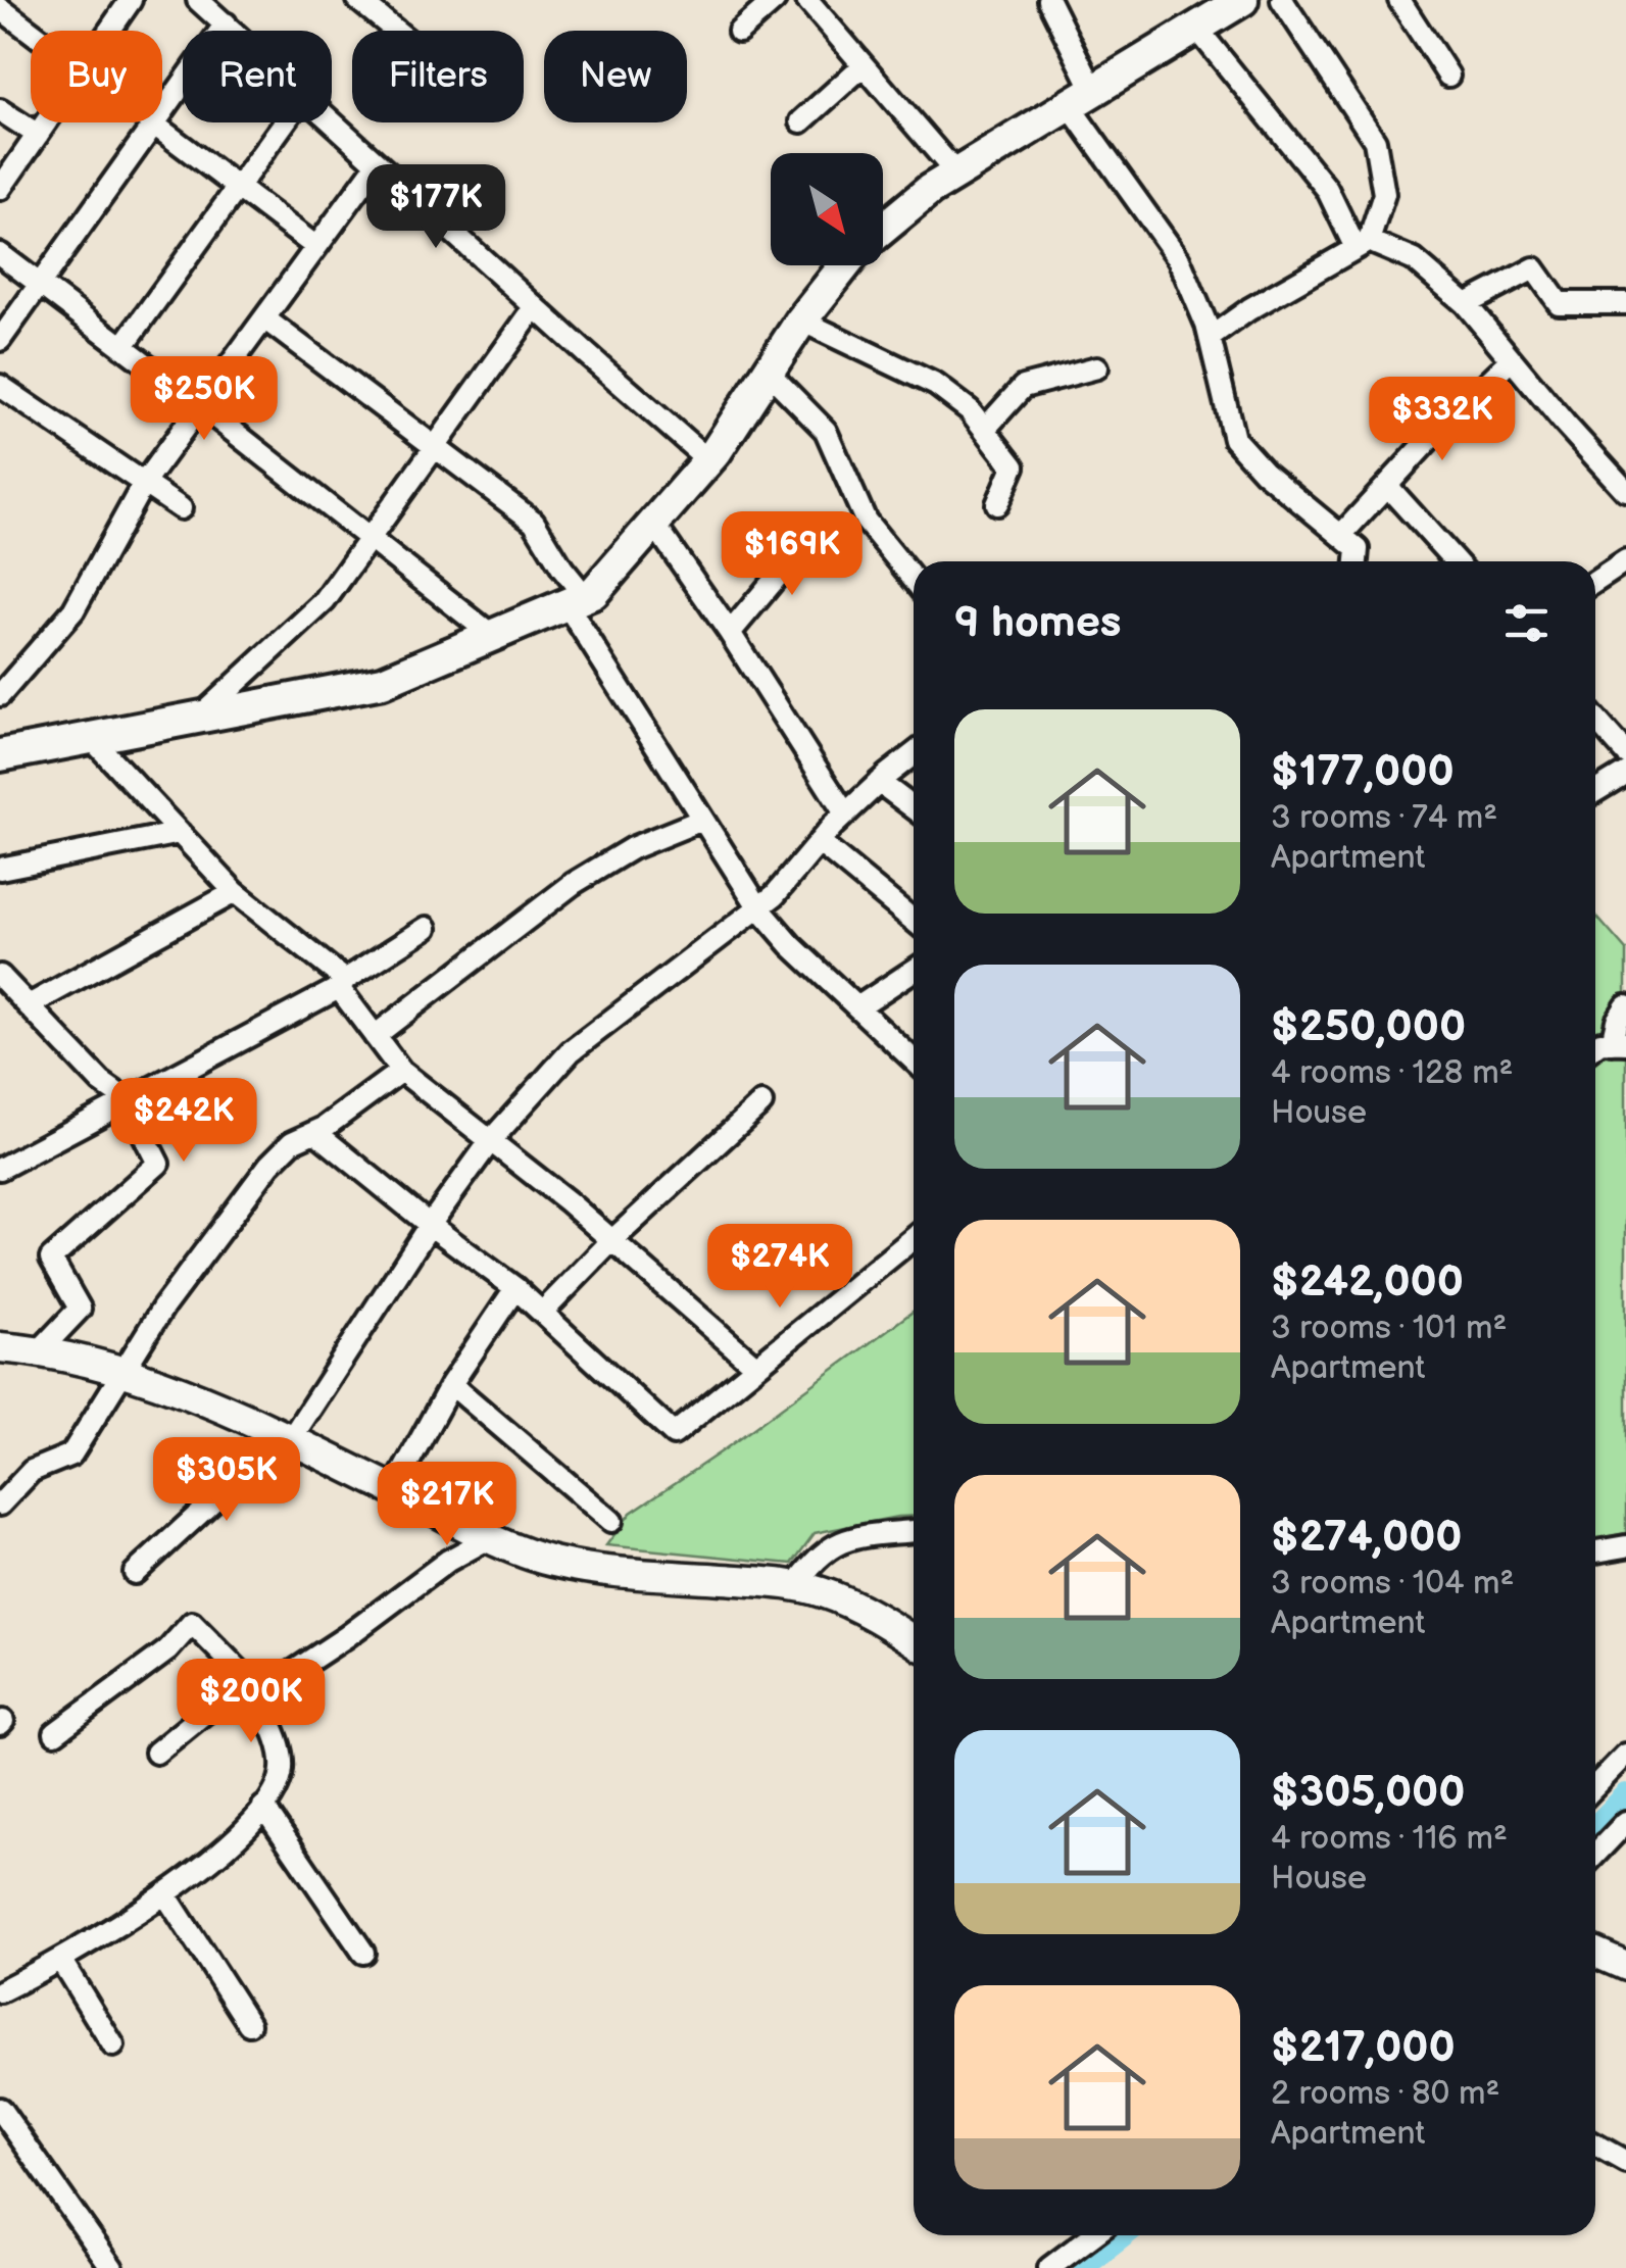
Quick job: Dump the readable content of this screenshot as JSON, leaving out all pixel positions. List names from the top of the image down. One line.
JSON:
{"north":"bottom right","page":{"chip":["Buy","Rent","Filters","New"],"price":["$177K","$250K","$332K","$169K","$242K","$274K","$305K","$217K","$200K"],"heading":"9 homes","list":[{"name":"$177,000","note":"3 rooms · 74 m² · Apartment"},{"name":"$250,000","note":"4 rooms · 128 m² · House"},{"name":"$242,000","note":"3 rooms · 101 m² · Apartment"},{"name":"$274,000","note":"3 rooms · 104 m² · Apartment"},{"name":"$305,000","note":"4 rooms · 116 m² · House"},{"name":"$217,000","note":"2 rooms · 80 m² · Apartment"}]}}
